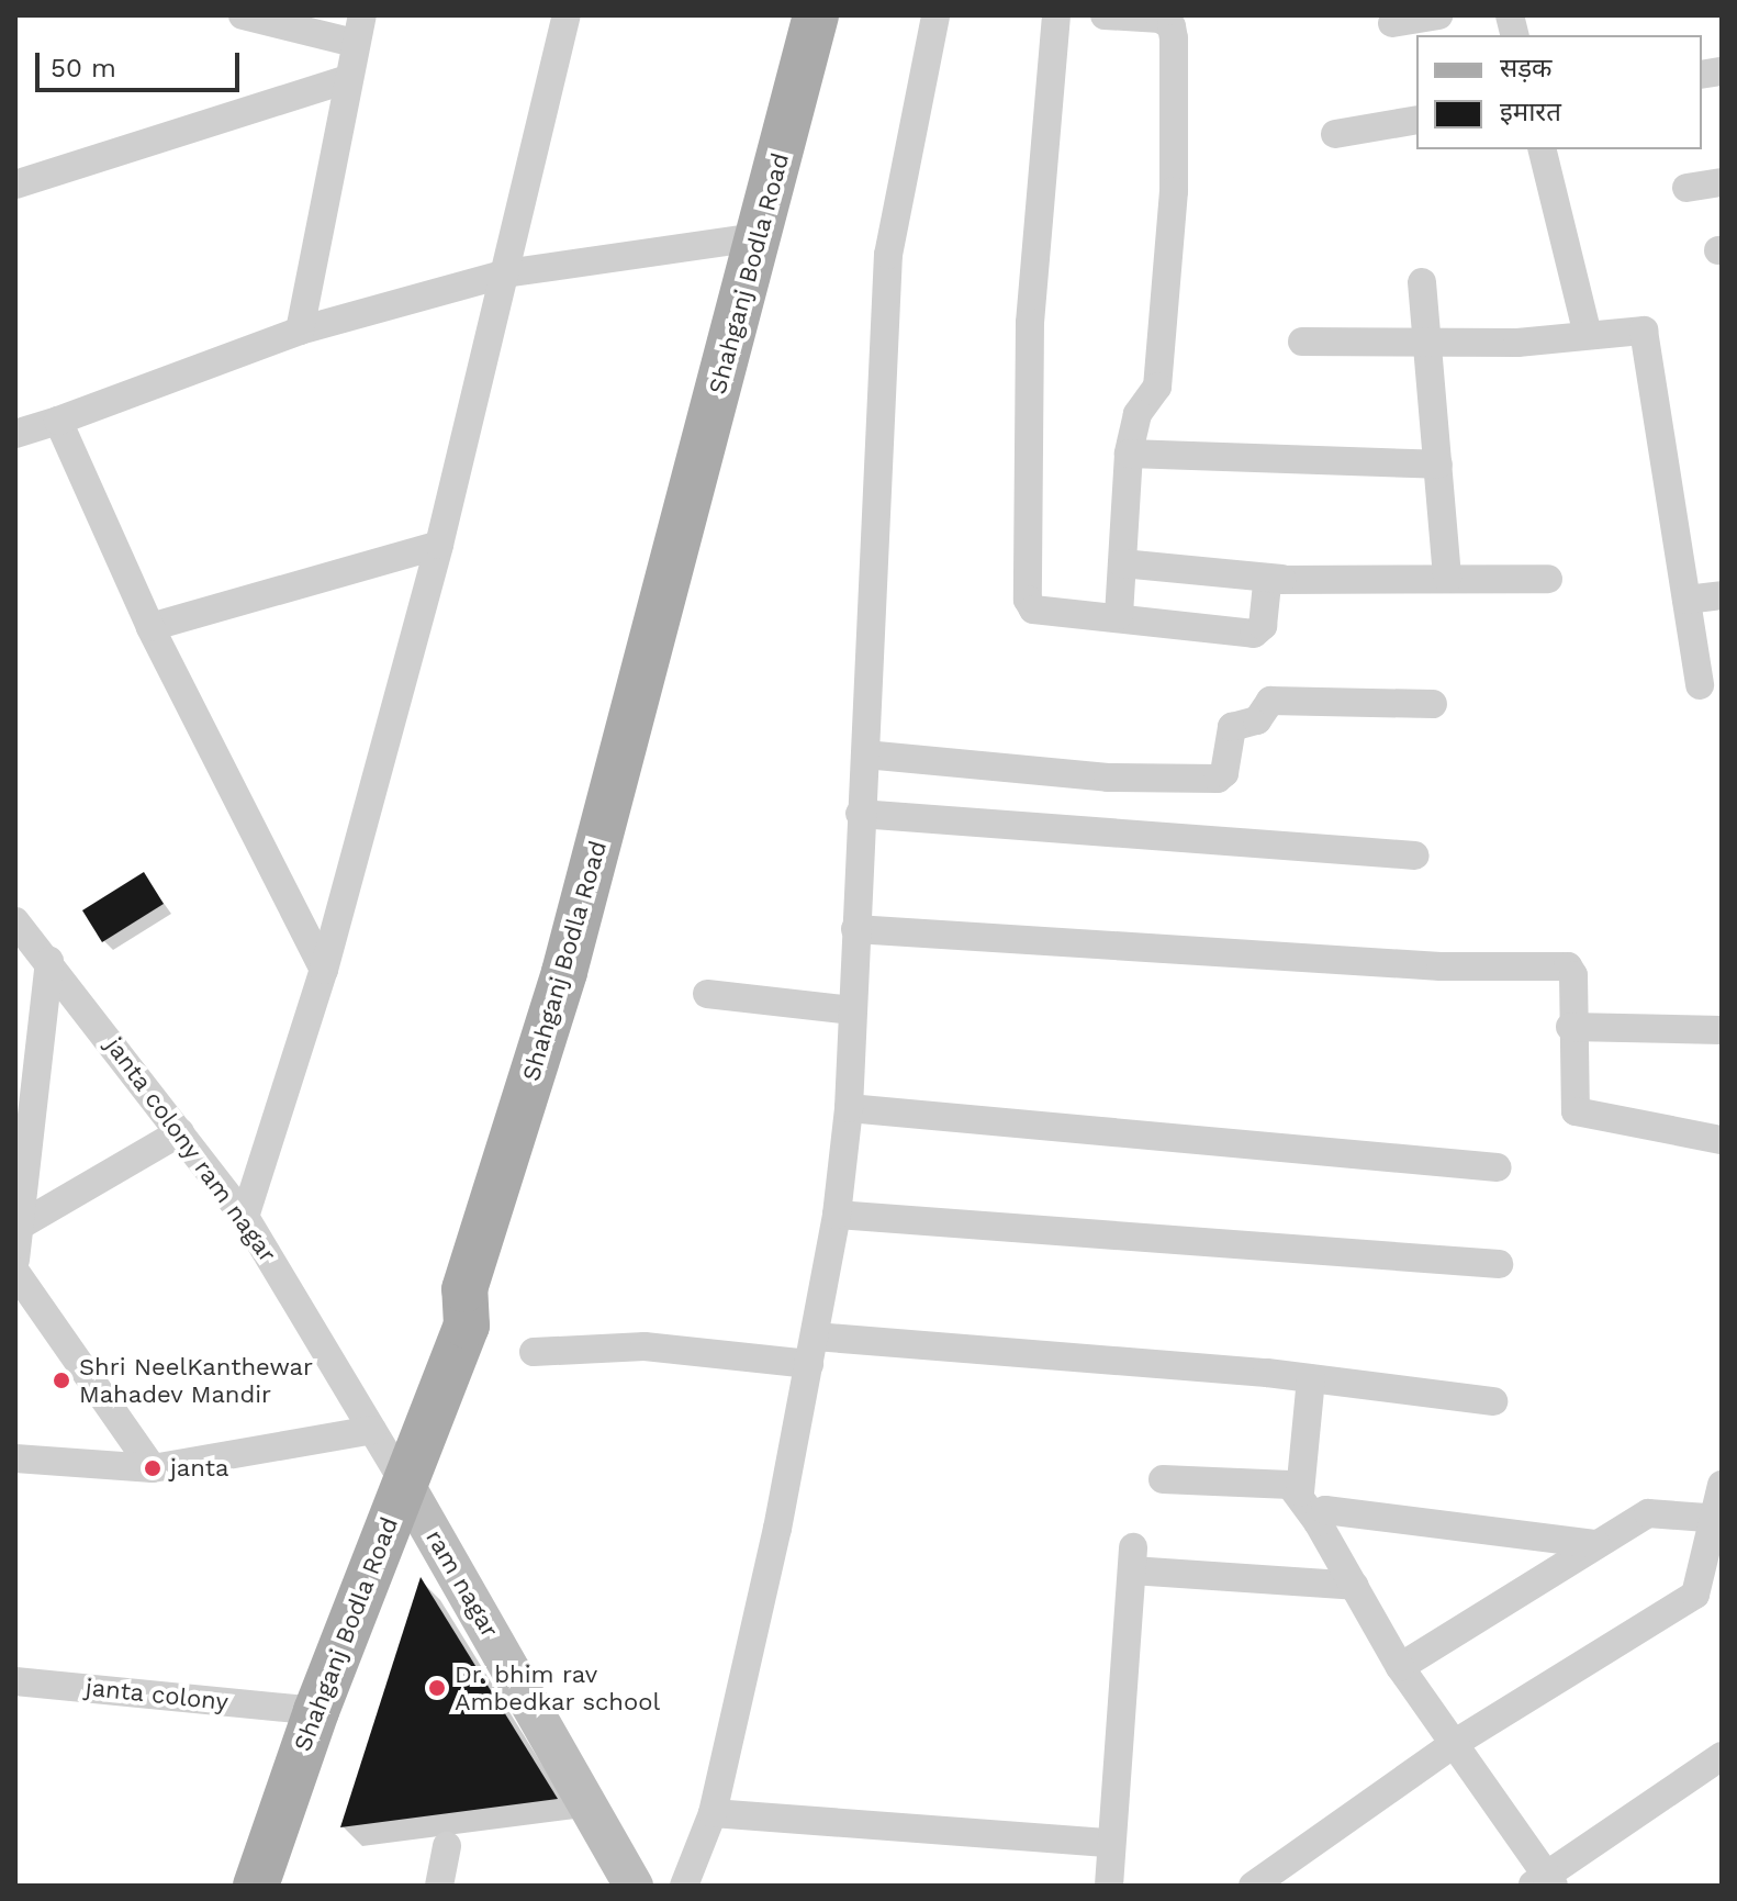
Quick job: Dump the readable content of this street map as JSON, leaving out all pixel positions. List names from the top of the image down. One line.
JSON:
{"streets":{"main road":["Shahganj Bodla Road"],"street":["janta colony ram nagar","ram nagar","janta colony"]},"crossings":[["Shahganj Bodla Road","janta colony ram nagar"],["Shahganj Bodla Road","ram nagar"],["janta colony ram nagar","ram nagar"]],"places":["Shri NeelKanthewar Mahadev Mandir","janta","Dr. bhim rav Ambedkar school"],"legend":["सड़क","इमारत"],"scale_bar":"50 m"}
